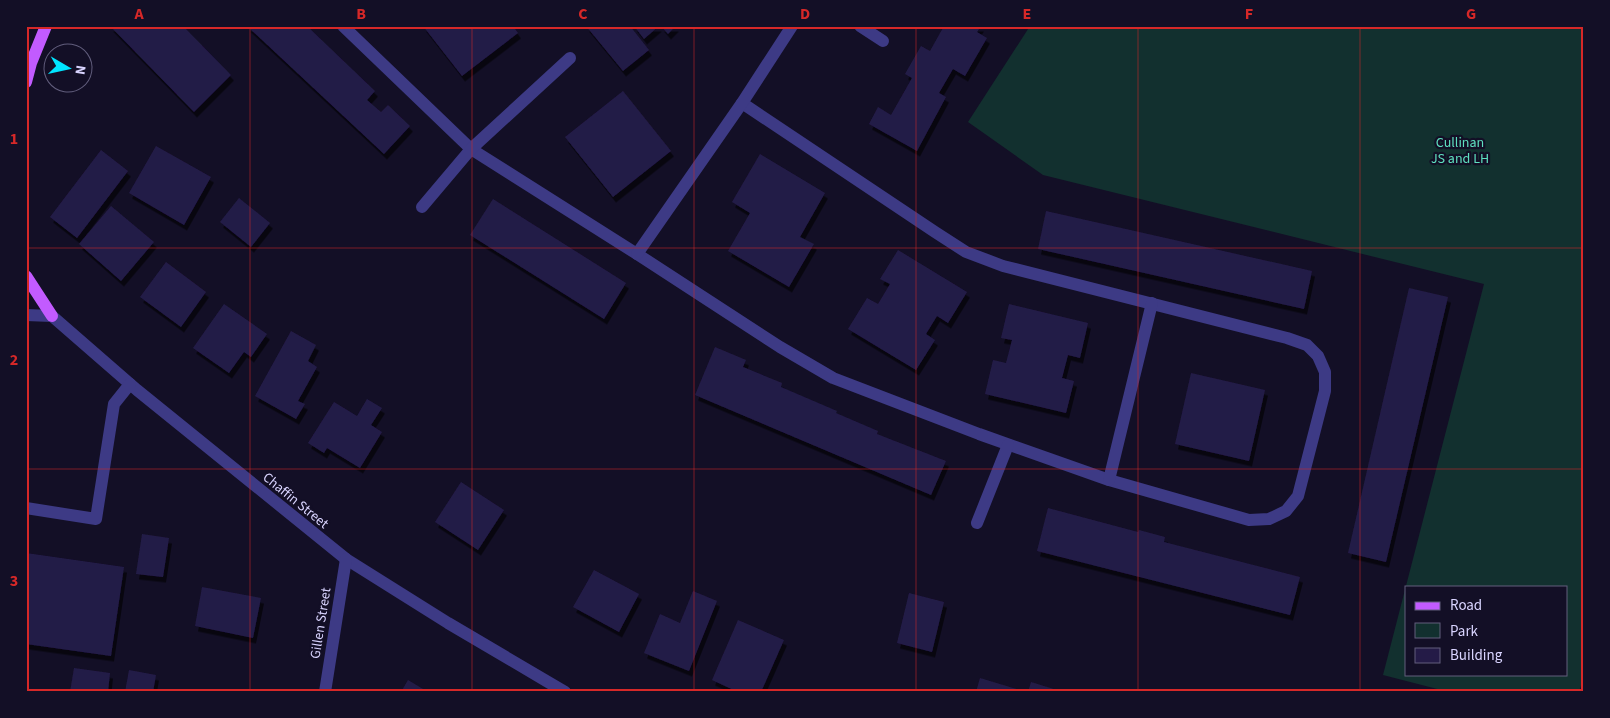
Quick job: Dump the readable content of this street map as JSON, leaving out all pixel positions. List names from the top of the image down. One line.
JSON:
{"streets":{"street":["Chaffin Street","Gillen Street"]},"crossings":[["Chaffin Street","Gillen Street"]],"parks":["Cullinan JS and LH"],"legend":["Road","Park","Building"],"north":"right","grid":{"columns":["A","B","C","D","E","F","G"],"rows":["1","2","3"]}}
